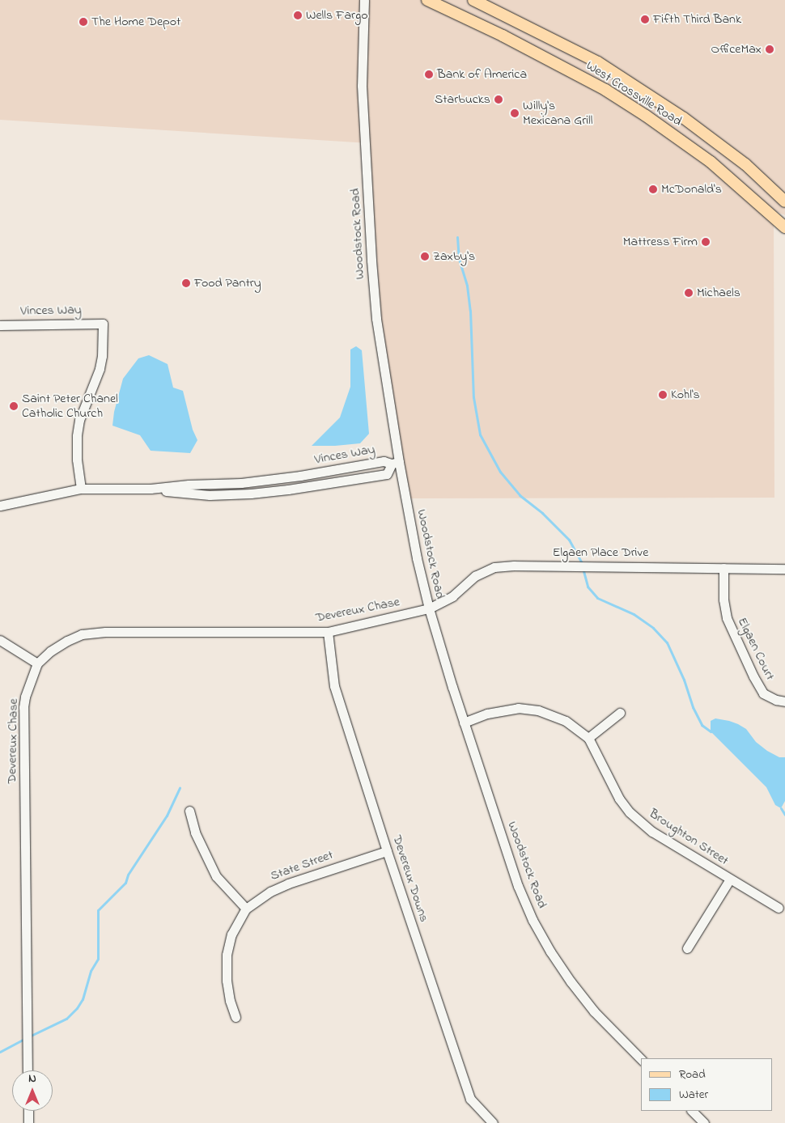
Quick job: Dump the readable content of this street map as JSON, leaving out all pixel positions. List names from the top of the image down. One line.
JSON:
{"streets":{"main road":["West Crossville Road"],"street":["Woodstock Road","Vinces Way","Elgaen Place Drive","Devereux Chase","Elgaen Court","Broughton Street","State Street","Devereux Downs"]},"crossings":[["Woodstock Road","Vinces Way"],["Woodstock Road","Elgaen Place Drive"],["Woodstock Road","Devereux Chase"],["Woodstock Road","Broughton Street"],["Elgaen Place Drive","Devereux Chase"],["Elgaen Place Drive","Elgaen Court"],["Devereux Chase","Devereux Downs"],["State Street","Devereux Downs"]],"places":["Wells Fargo","Fifth Third Bank","The Home Depot","OfficeMax","Bank of America","Starbucks","Willy's Mexicana Grill","McDonald's","Mattress Firm","Zaxby's","Food Pantry","Michaels","Kohl's","Saint Peter Chanel Catholic Church"],"legend":["Road","Water"],"north":"top"}
